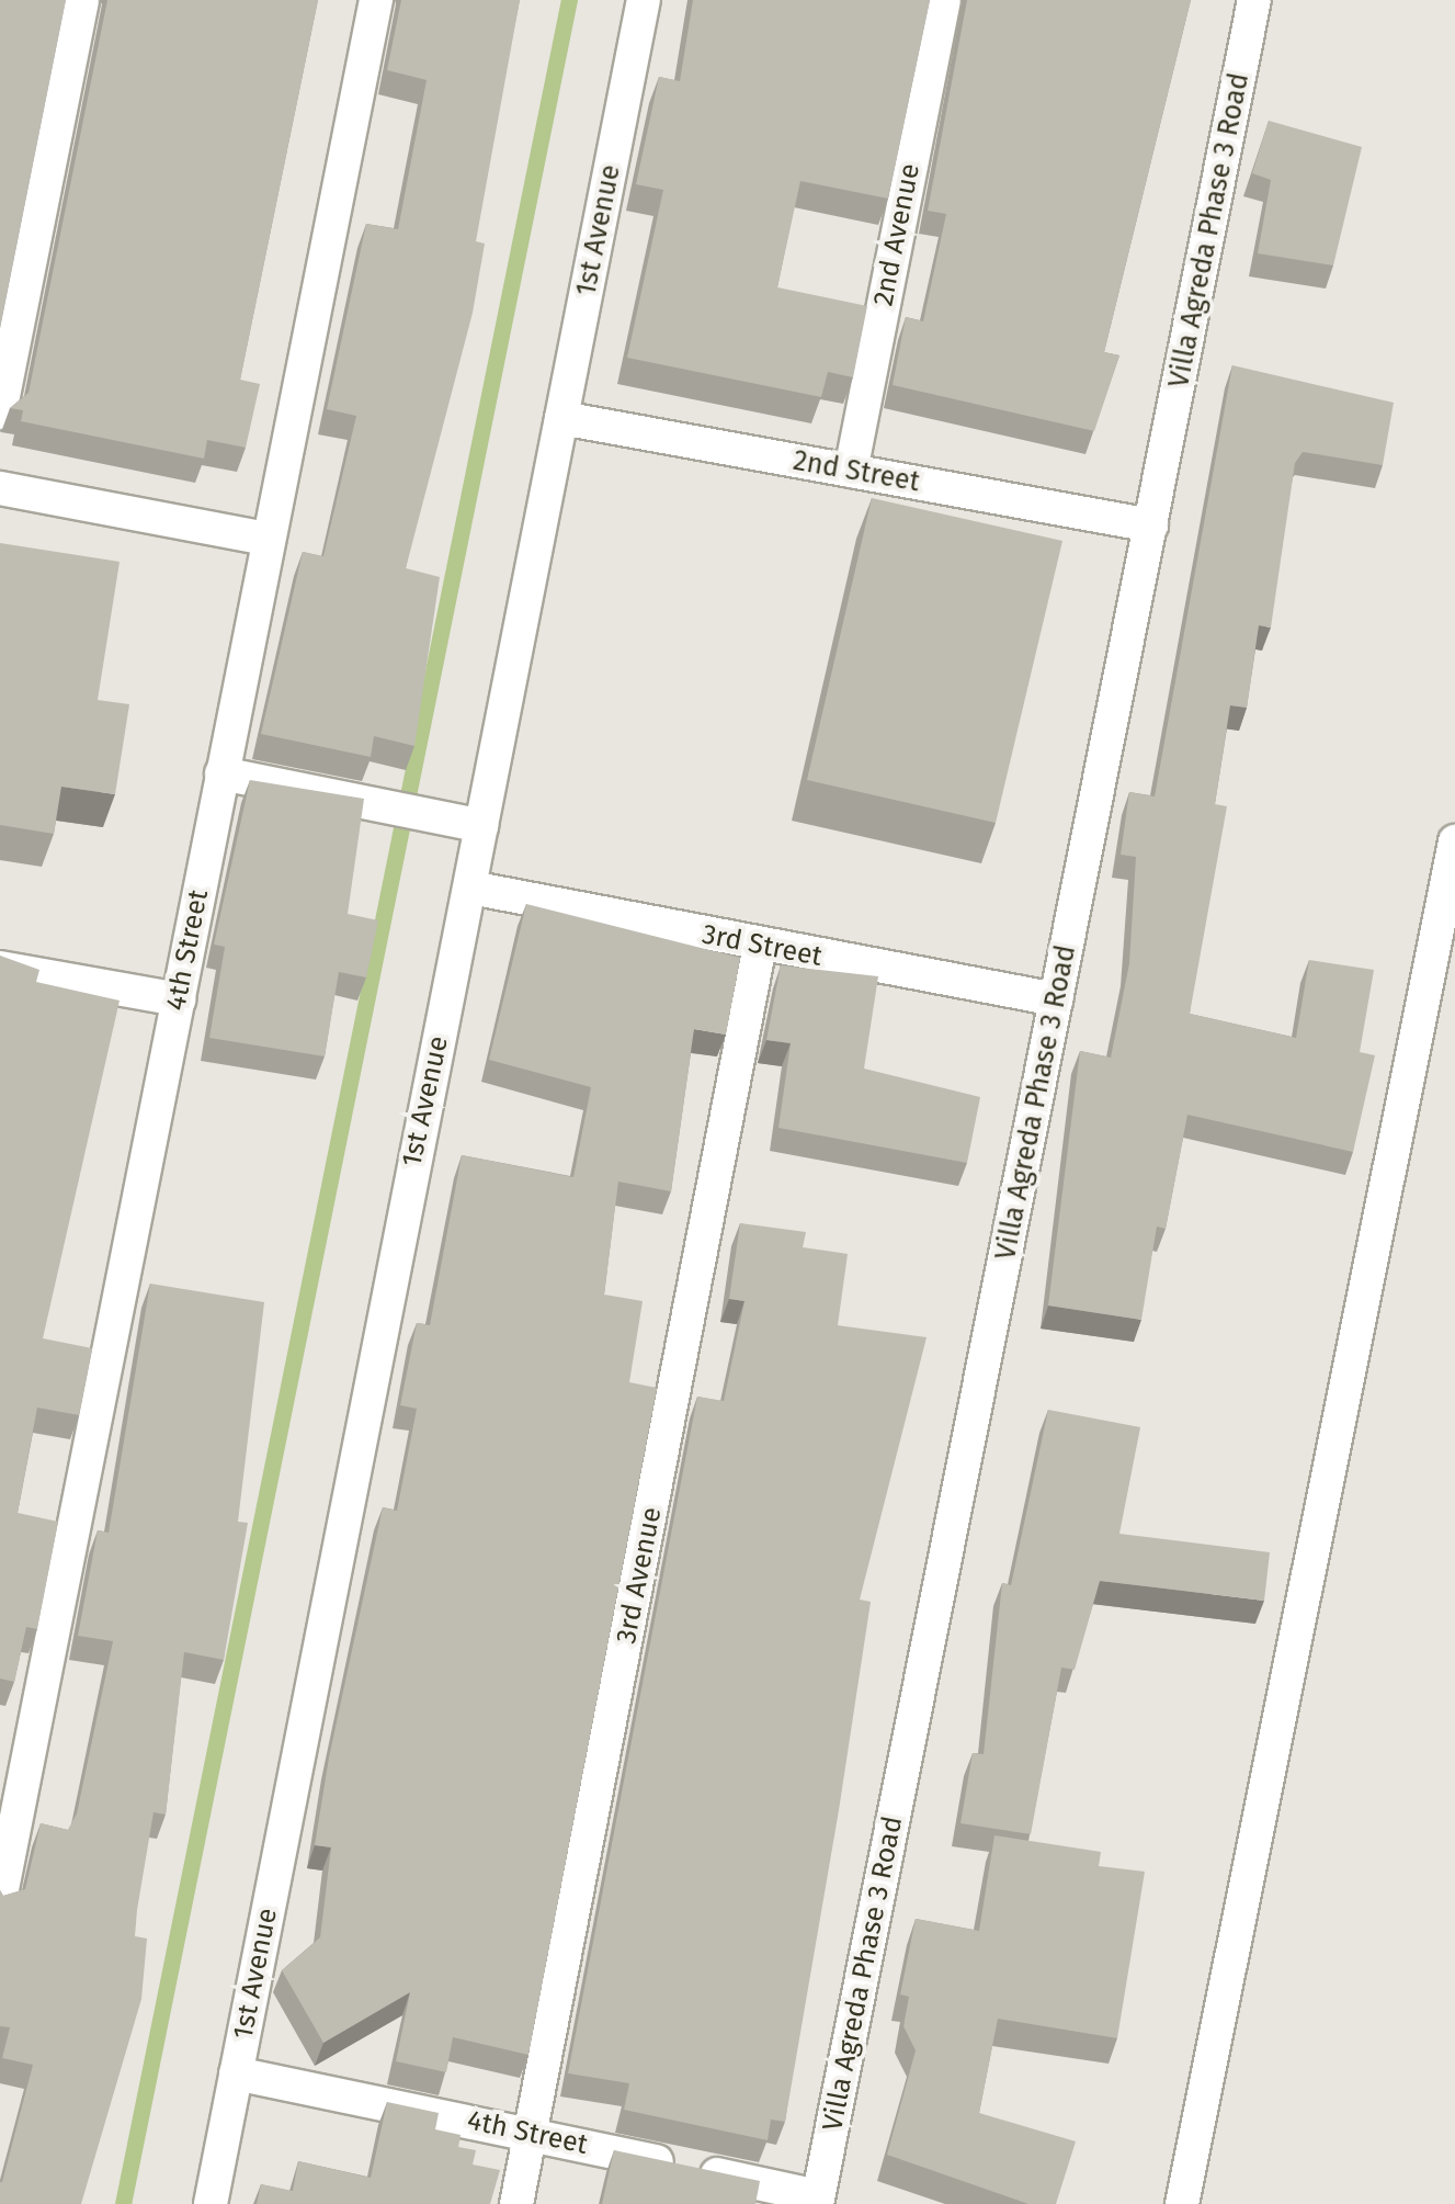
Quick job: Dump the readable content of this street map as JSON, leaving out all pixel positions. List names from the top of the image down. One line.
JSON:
{"streets":{"street":["1st Avenue","Villa Agreda Phase 3 Road","2nd Avenue","2nd Street","3rd Street","4th Street","3rd Avenue"]},"crossings":[["1st Avenue","2nd Street"],["1st Avenue","3rd Street"],["1st Avenue","4th Street"],["Villa Agreda Phase 3 Road","2nd Street"],["Villa Agreda Phase 3 Road","3rd Street"],["Villa Agreda Phase 3 Road","4th Street"],["2nd Avenue","2nd Street"],["3rd Street","3rd Avenue"],["4th Street","3rd Avenue"]]}
